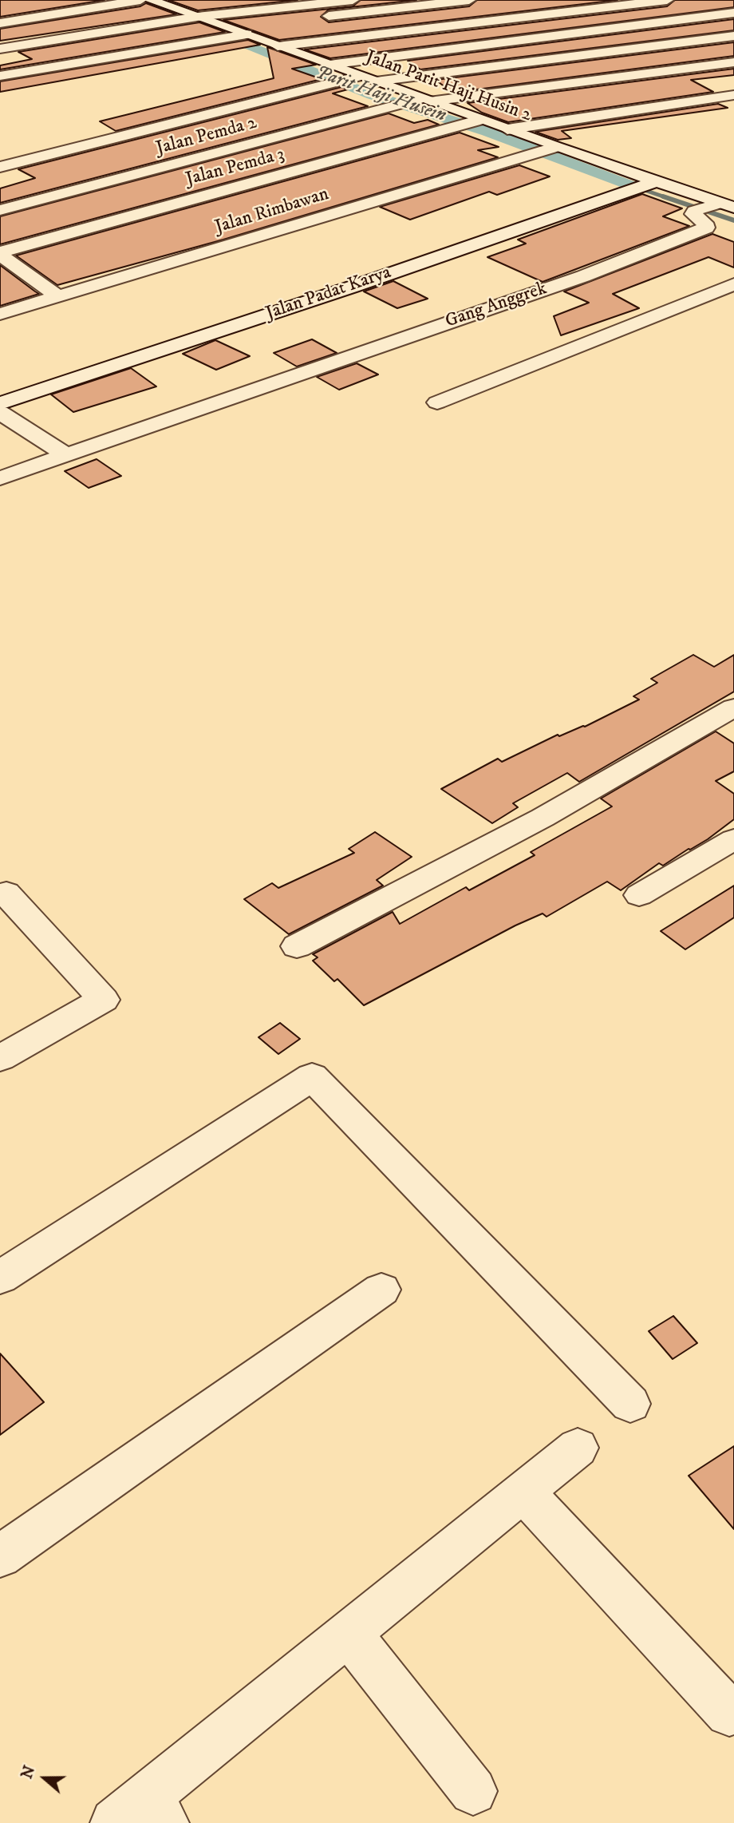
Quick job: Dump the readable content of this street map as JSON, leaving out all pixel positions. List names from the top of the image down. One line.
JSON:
{"streets":{"street":["Jalan Parit Haji Husin 2","Jalan Pemda 2","Jalan Pemda 3","Jalan Rimbawan","Jalan Padat Karya","Gang Anggrek"]},"crossings":[["Jalan Parit Haji Husin 2","Jalan Pemda 2"],["Jalan Parit Haji Husin 2","Jalan Pemda 3"],["Jalan Parit Haji Husin 2","Jalan Rimbawan"],["Jalan Parit Haji Husin 2","Jalan Padat Karya"],["Jalan Parit Haji Husin 2","Gang Anggrek"]],"water":["Parit Haji Husein"],"north":"left"}
